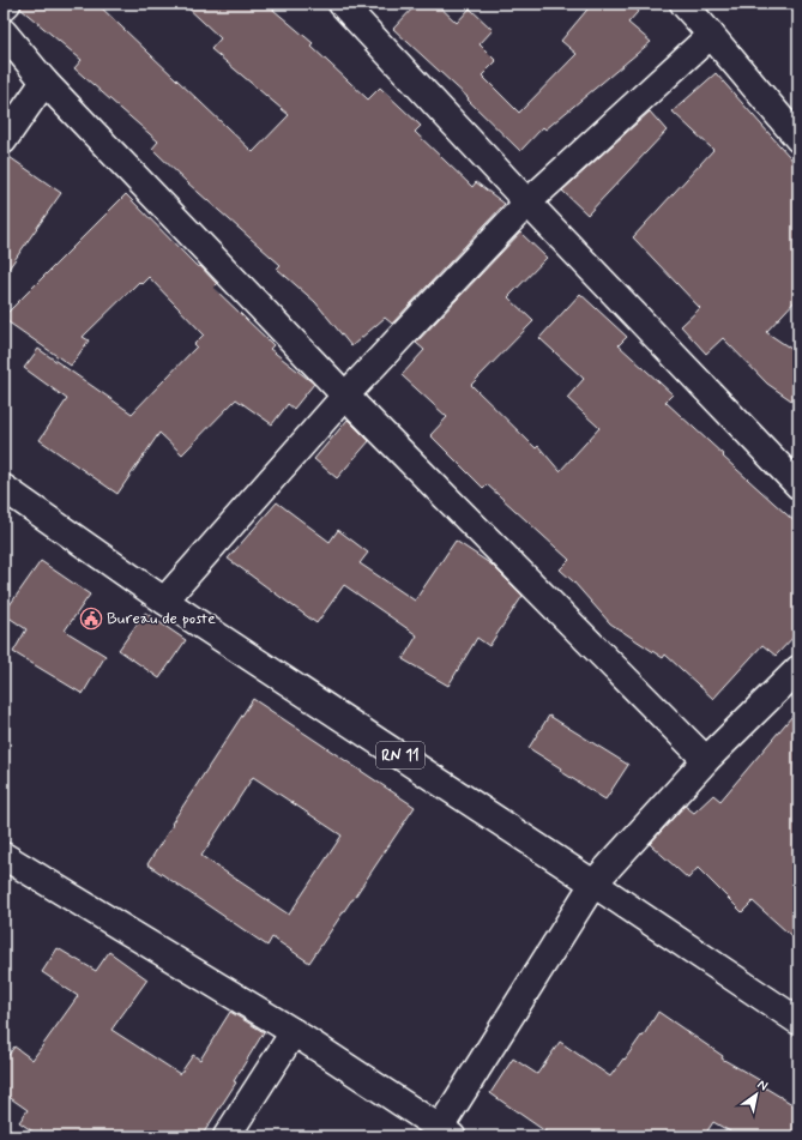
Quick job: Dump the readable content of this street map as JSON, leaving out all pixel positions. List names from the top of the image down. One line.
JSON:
{"streets":{"street":["RN 11"]},"places":{"public building":["Bureau de poste"]},"north":"top right"}
